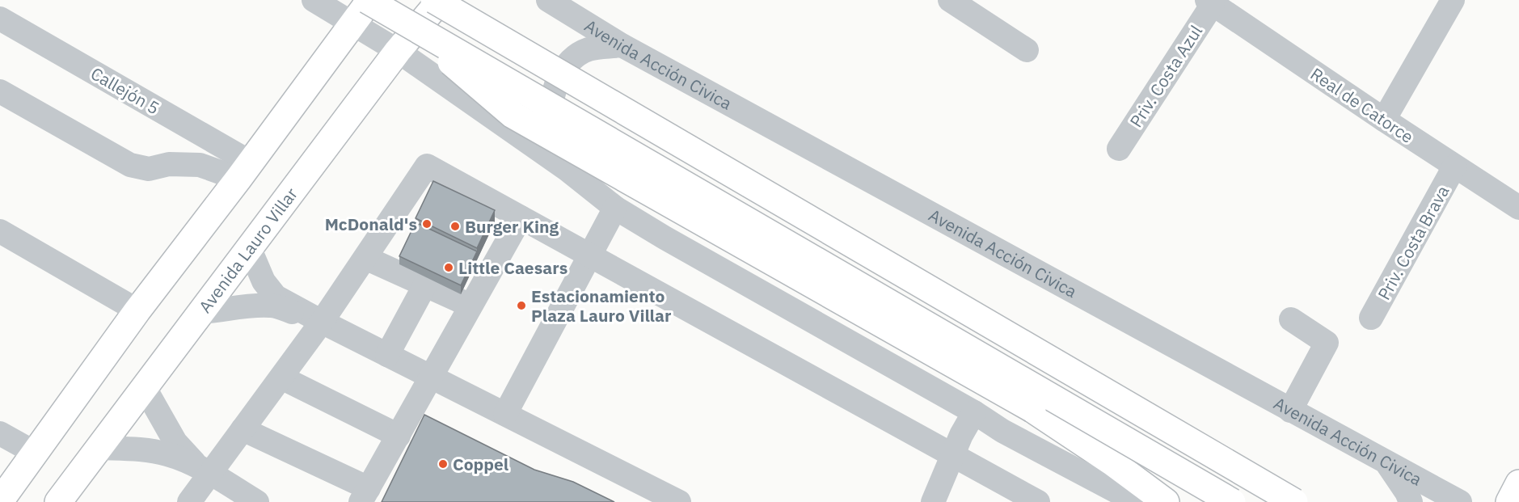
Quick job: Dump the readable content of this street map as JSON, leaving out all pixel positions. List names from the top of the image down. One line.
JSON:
{"streets":{"main road":["Avenida Lauro Villar"],"street":["Avenida Acción Civica","Priv. Costa Azul","Callejón 5","Real de Catorce","Priv. Costa Brava"]},"crossings":[["Priv. Costa Azul","Real de Catorce"],["Real de Catorce","Priv. Costa Brava"]],"places":["McDonald's","Burger King","Little Caesars","Estacionamiento Plaza Lauro Villar","Coppel"]}
